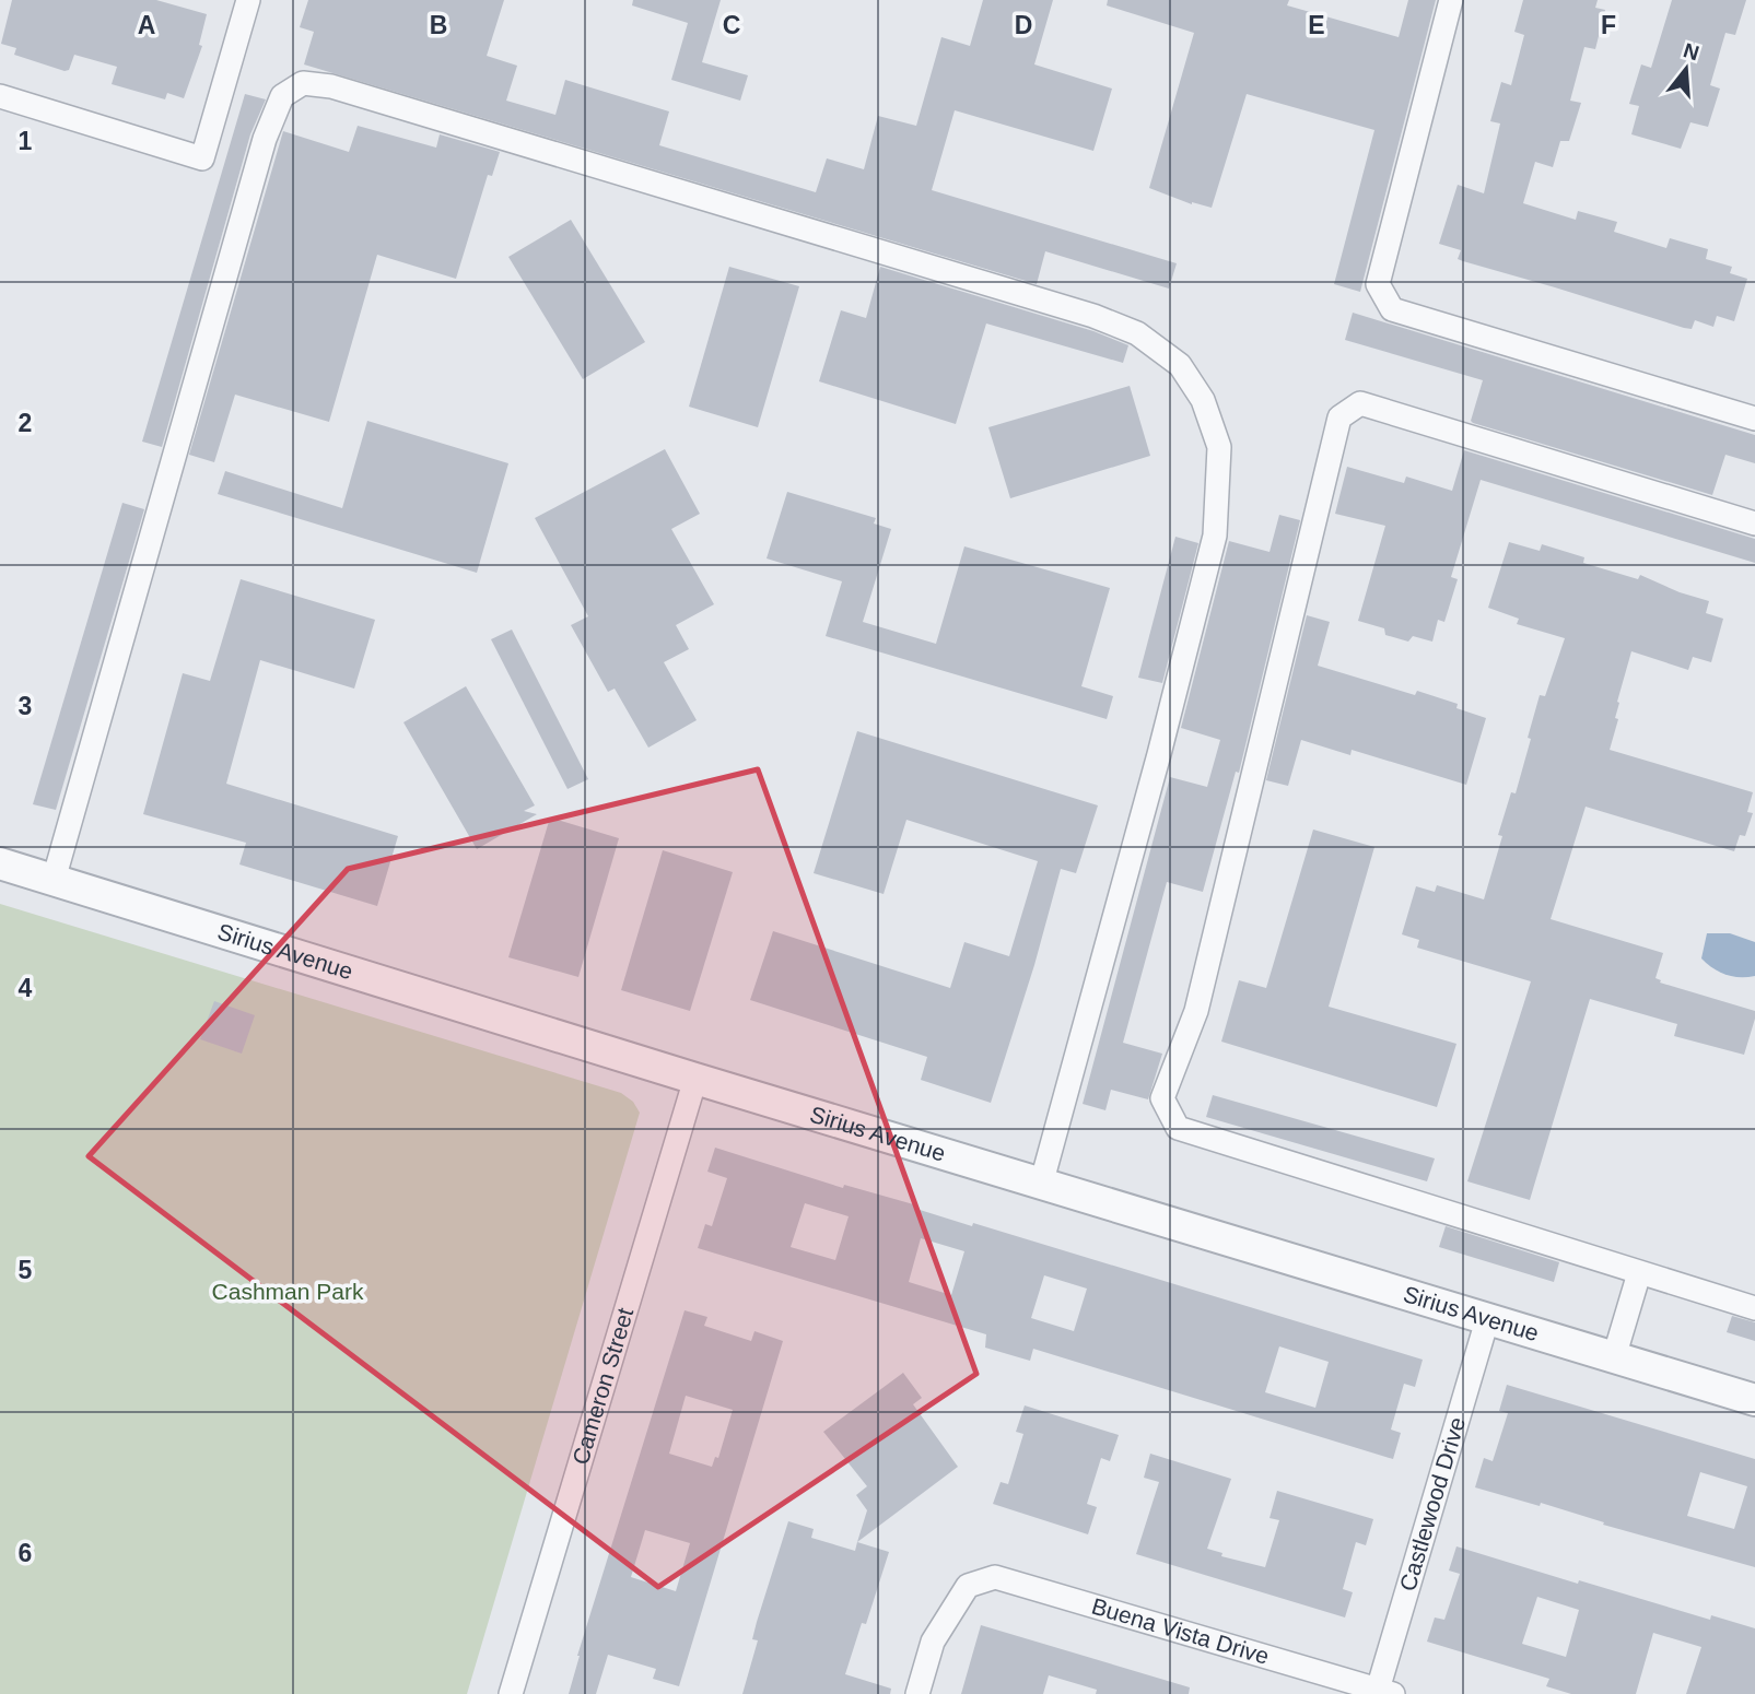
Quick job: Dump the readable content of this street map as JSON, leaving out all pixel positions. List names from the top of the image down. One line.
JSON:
{"streets":{"street":["Sirius Avenue","Cameron Street","Castlewood Drive","Buena Vista Drive"]},"crossings":[["Sirius Avenue","Cameron Street"],["Sirius Avenue","Castlewood Drive"],["Castlewood Drive","Buena Vista Drive"]],"parks":["Cashman Park"],"north":"top","grid":{"columns":["A","B","C","D","E","F"],"rows":["1","2","3","4","5","6"]}}
